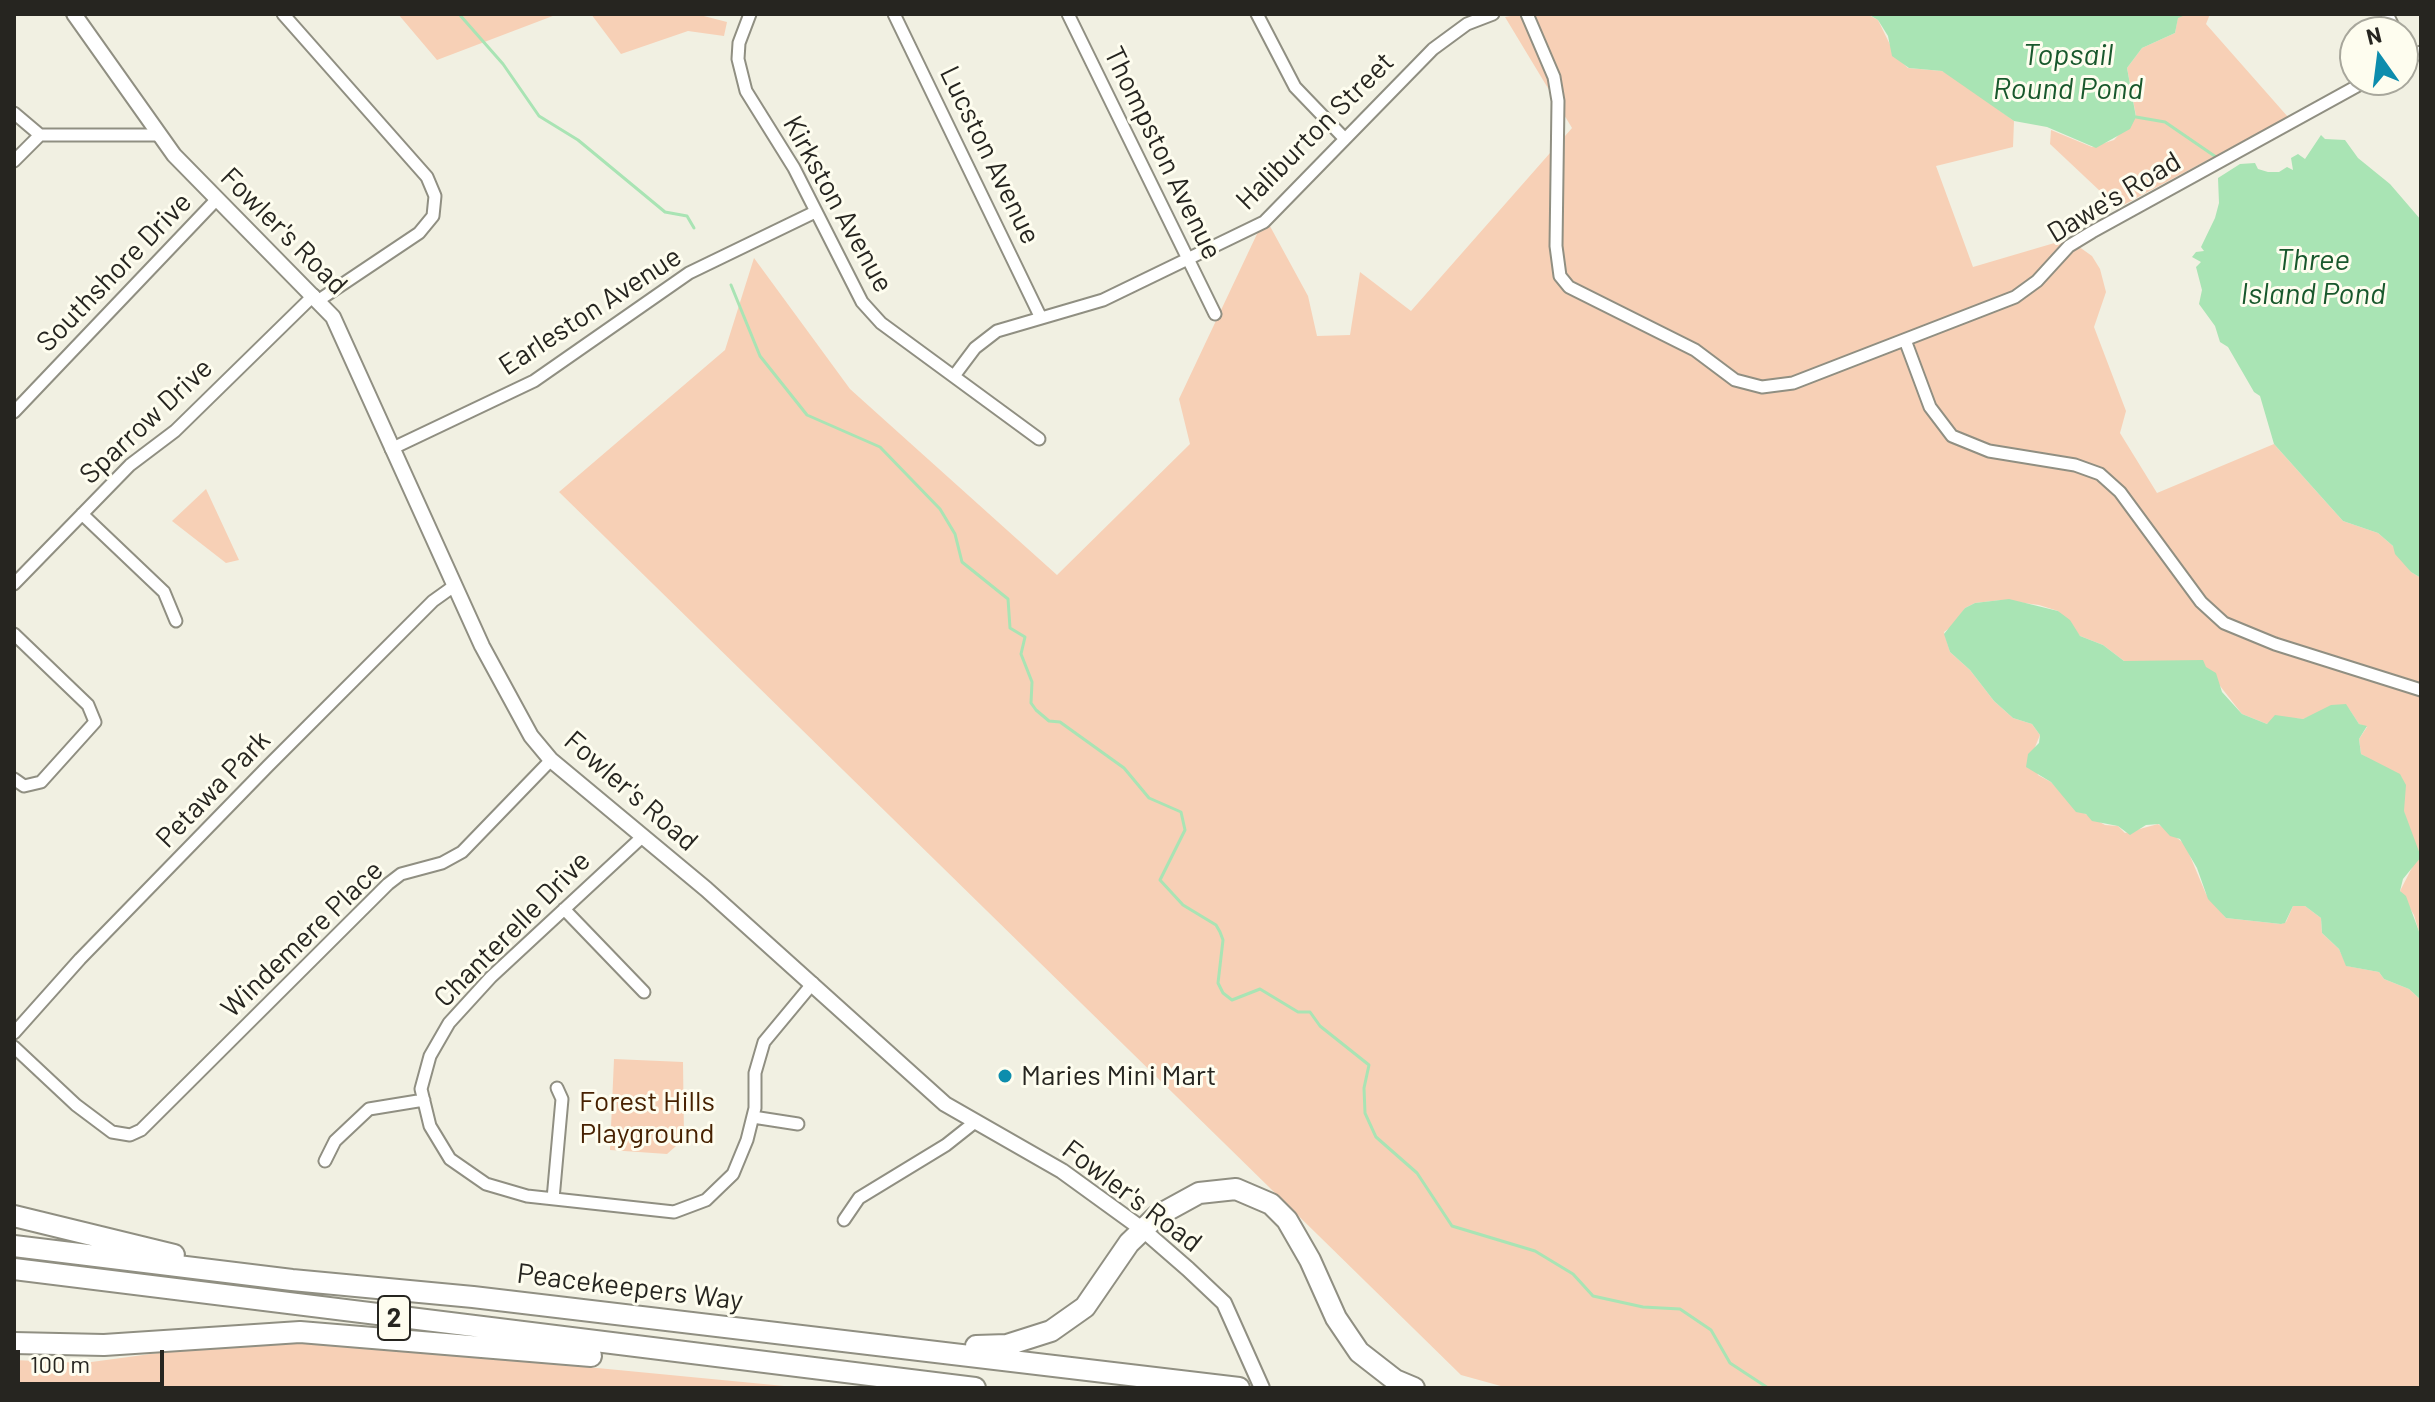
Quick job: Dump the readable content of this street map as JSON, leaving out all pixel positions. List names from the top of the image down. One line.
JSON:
{"streets":{"highway":["Peacekeepers Way","2"],"street":["Haliburton Street","Thompston Avenue","Lucston Avenue","Dawe's Road","Kirkston Avenue","Fowler's Road","Southshore Drive","Earleston Avenue","Sparrow Drive","Petawa Park","Chanterelle Drive","Windemere Place"]},"crossings":[["Haliburton Street","Thompston Avenue"],["Haliburton Street","Lucston Avenue"],["Haliburton Street","Kirkston Avenue"],["Kirkston Avenue","Earleston Avenue"],["Fowler's Road","Southshore Drive"],["Fowler's Road","Earleston Avenue"],["Fowler's Road","Sparrow Drive"],["Fowler's Road","Petawa Park"],["Fowler's Road","Chanterelle Drive"],["Fowler's Road","Windemere Place"]],"water":["Topsail Round Pond","Three Island Pond"],"parks":["Forest Hills Playground"],"places":["Maries Mini Mart"],"scale_bar":"100 m","north":"top"}
